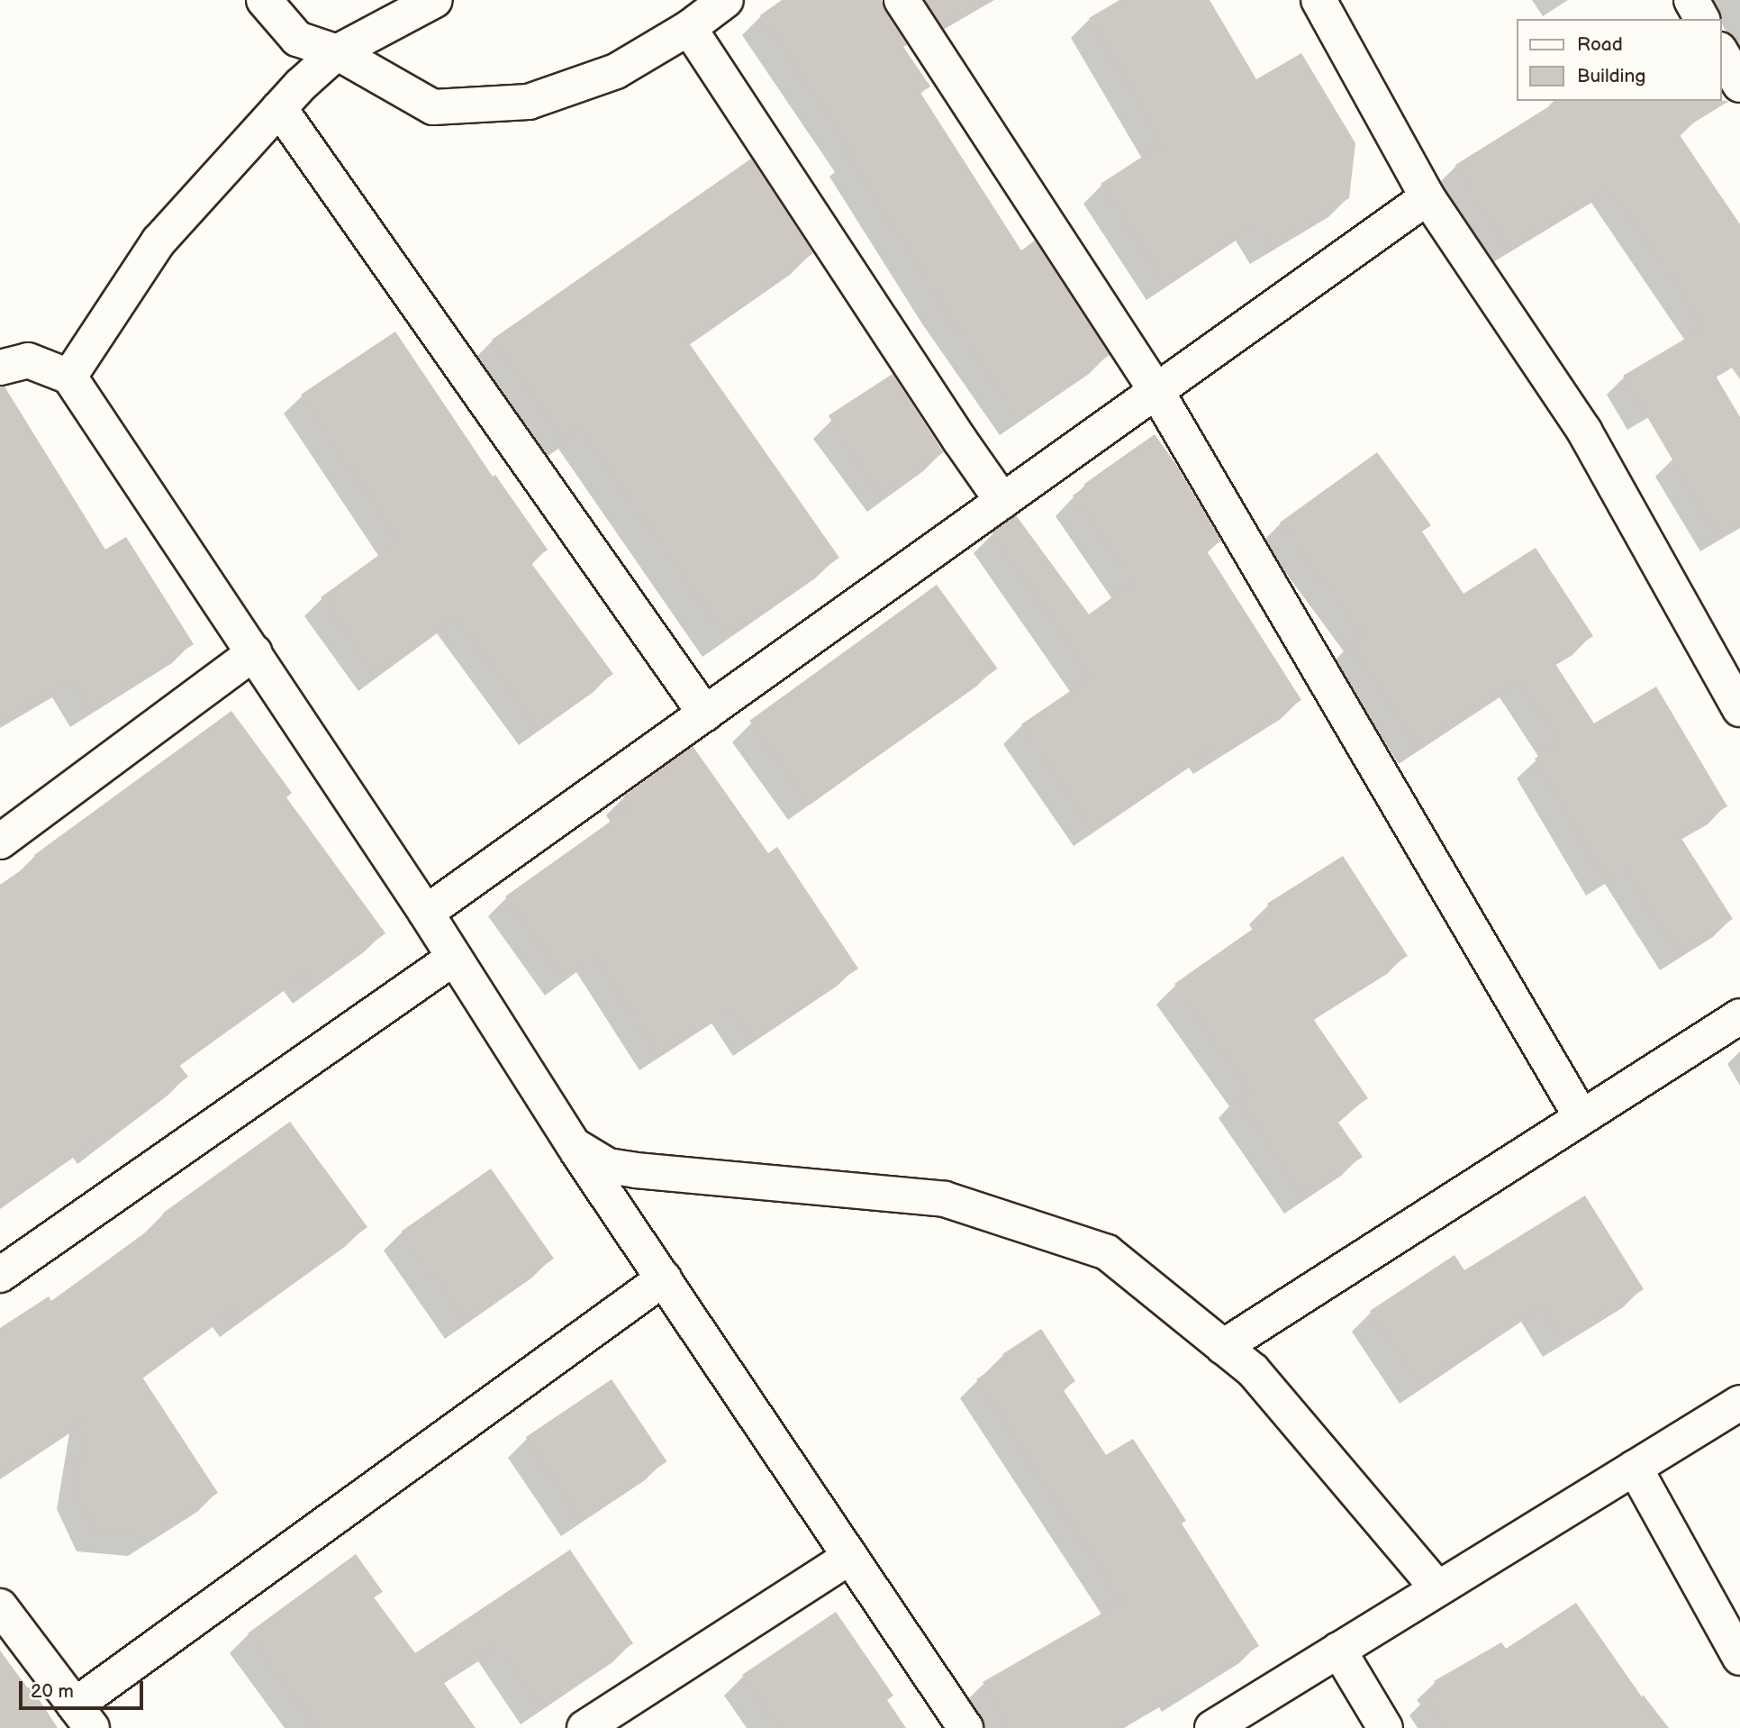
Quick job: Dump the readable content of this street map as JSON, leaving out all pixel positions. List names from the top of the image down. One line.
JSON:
{"legend":["Road","Building"],"scale_bar":"20 m"}
